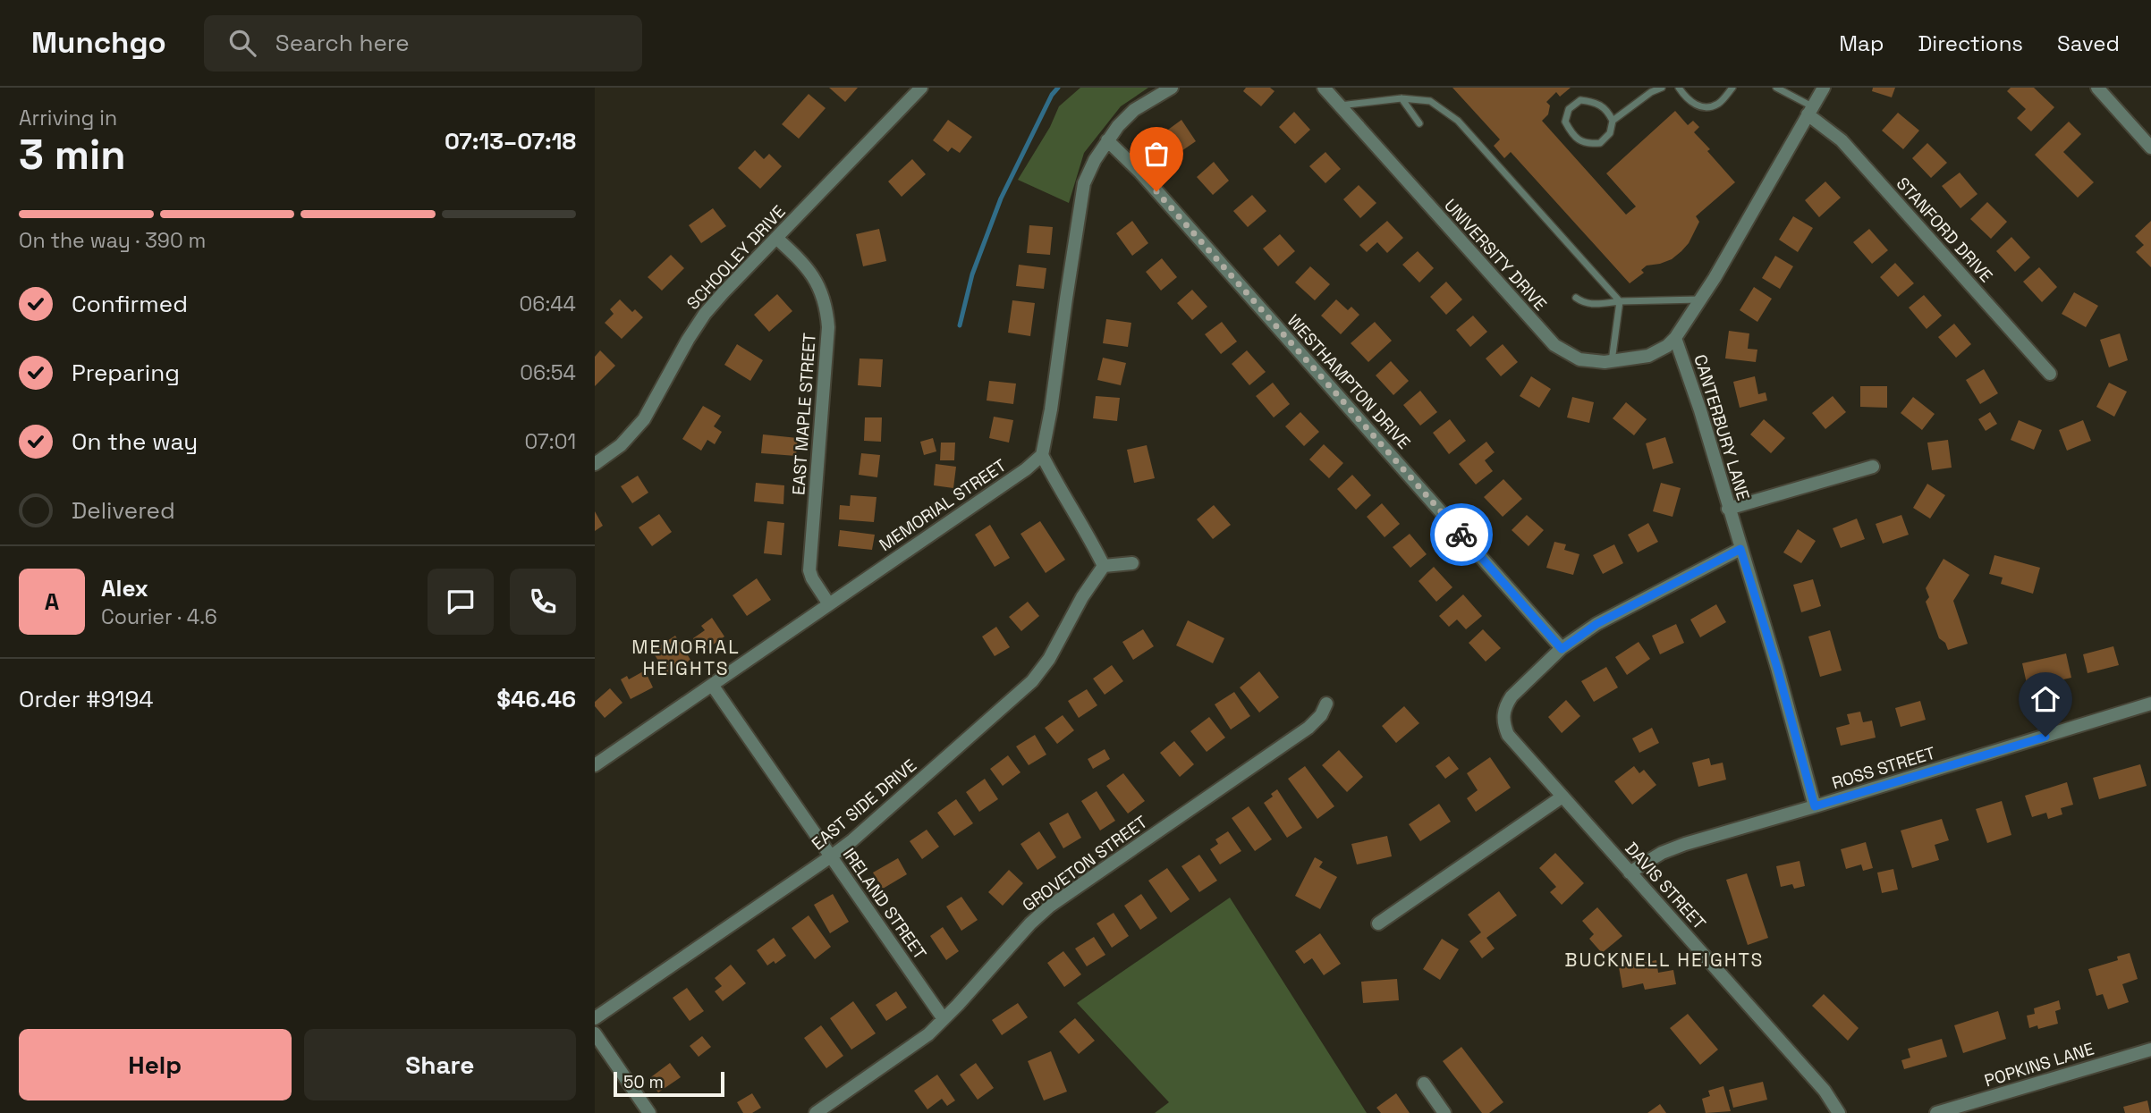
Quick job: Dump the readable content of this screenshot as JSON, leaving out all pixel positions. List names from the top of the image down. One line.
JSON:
{"streets":{"street":["STANFORD DRIVE","UNIVERSITY DRIVE","SCHOOLEY DRIVE","WESTHAMPTON DRIVE","EAST MAPLE STREET","CANTERBURY LANE","MEMORIAL STREET","ROSS STREET","EAST SIDE DRIVE","GROVETON STREET","DAVIS STREET","IRELAND STREET","POPKINS LANE"]},"crossings":[["STANFORD DRIVE","CANTERBURY LANE"],["UNIVERSITY DRIVE","CANTERBURY LANE"],["SCHOOLEY DRIVE","EAST MAPLE STREET"],["WESTHAMPTON DRIVE","DAVIS STREET"],["EAST MAPLE STREET","MEMORIAL STREET"],["CANTERBURY LANE","ROSS STREET"],["CANTERBURY LANE","DAVIS STREET"],["MEMORIAL STREET","IRELAND STREET"],["ROSS STREET","DAVIS STREET"],["EAST SIDE DRIVE","IRELAND STREET"],["GROVETON STREET","IRELAND STREET"]],"districts":["MEMORIAL HEIGHTS","BUCKNELL HEIGHTS"],"scale_bar":"50 m","page":{"header":"Munchgo","search":"Search here","nav":["Map","Directions","Saved"],"heading":["3 min","Arriving in","07:13–07:18"],"panel":["Alex","Courier · 4.6","Order #9194","$46.46"],"bar":"On the way · 390 m","list":[["Confirmed","06:44"],["Preparing","06:54"],["On the way","07:01"],"Delivered"],"round":"A","buttons":["Help","Share"],"scale":"50 m"}}
